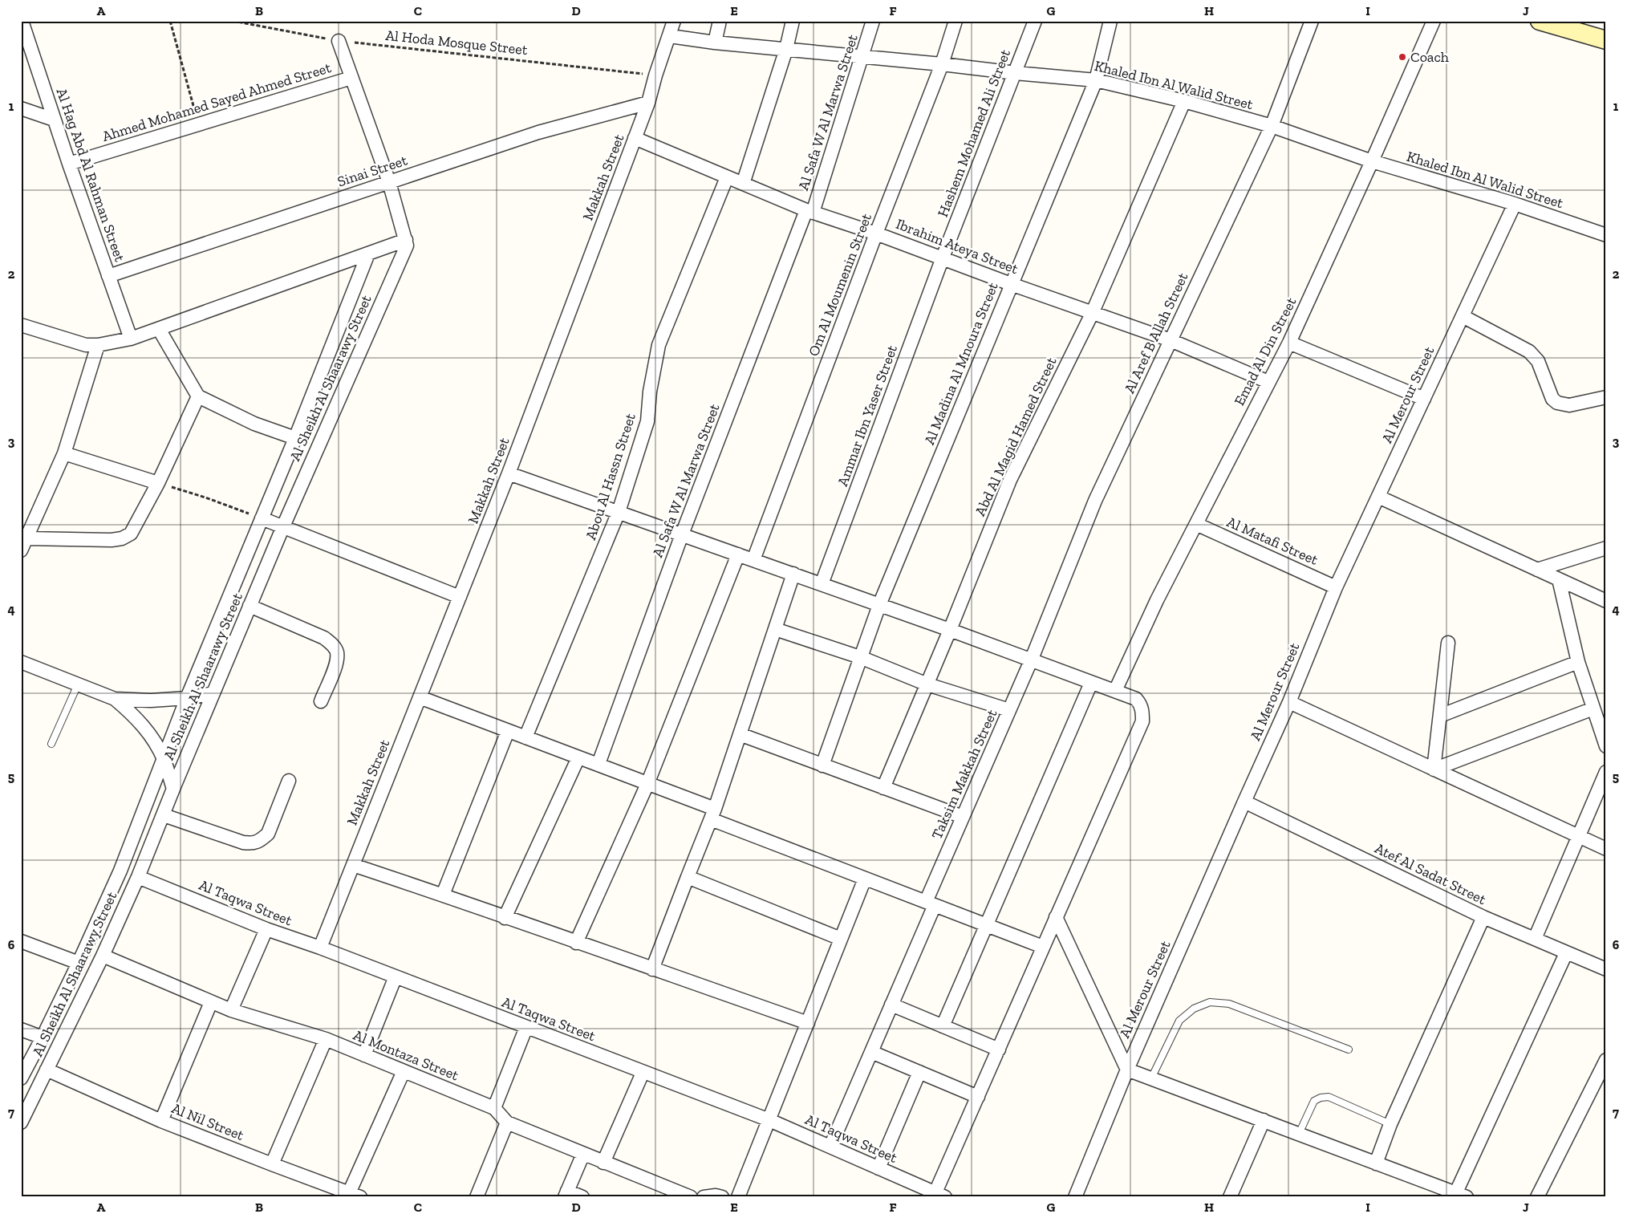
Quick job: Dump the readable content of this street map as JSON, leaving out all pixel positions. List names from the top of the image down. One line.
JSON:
{"streets":{"street":["Khaled Ibn Al Walid Street","Ahmed Mohamed Sayed Ahmed Street","Al Safa W Al Marwa Street","Hashem Mohamed Ali Street","Sinai Street","Al Hag Abd Al Rahman Street","Makkah Street","Ibrahim Ateya Street","Om Al Moumenin Street","Al Aref B Allah Street","Emad Al Din Street","Al Madina Al Mnoura Street","Al Sheikh Al Shaarawy Street","Al Merour Street","Ammar Ibn Yaser Street","Abd Al Magid Hamed Street","Abou Al Hassn Street","Al Matafi Street","Taksim Makkah Street","Atef Al Sadat Street","Al Taqwa Street","Al Montaza Street","Al Nil Street"],"path":["Al Hoda Mosque Street"]},"crossings":[["Al Hoda Mosque Street","Makkah Street"],["Khaled Ibn Al Walid Street","Al Safa W Al Marwa Street"],["Khaled Ibn Al Walid Street","Hashem Mohamed Ali Street"],["Khaled Ibn Al Walid Street","Makkah Street"],["Khaled Ibn Al Walid Street","Om Al Moumenin Street"],["Khaled Ibn Al Walid Street","Al Aref B Allah Street"],["Khaled Ibn Al Walid Street","Emad Al Din Street"],["Khaled Ibn Al Walid Street","Al Madina Al Mnoura Street"],["Khaled Ibn Al Walid Street","Al Merour Street"],["Khaled Ibn Al Walid Street","Abd Al Magid Hamed Street"],["Ahmed Mohamed Sayed Ahmed Street","Al Hag Abd Al Rahman Street"],["Al Safa W Al Marwa Street","Ibrahim Ateya Street"],["Hashem Mohamed Ali Street","Ibrahim Ateya Street"],["Hashem Mohamed Ali Street","Ammar Ibn Yaser Street"],["Sinai Street","Al Hag Abd Al Rahman Street"],["Sinai Street","Makkah Street"],["Makkah Street","Ibrahim Ateya Street"],["Makkah Street","Al Taqwa Street"],["Ibrahim Ateya Street","Om Al Moumenin Street"],["Ibrahim Ateya Street","Al Aref B Allah Street"],["Ibrahim Ateya Street","Emad Al Din Street"],["Ibrahim Ateya Street","Al Madina Al Mnoura Street"],["Ibrahim Ateya Street","Ammar Ibn Yaser Street"],["Ibrahim Ateya Street","Abd Al Magid Hamed Street"],["Ibrahim Ateya Street","Abou Al Hassn Street"],["Al Aref B Allah Street","Taksim Makkah Street"],["Emad Al Din Street","Al Matafi Street"],["Al Sheikh Al Shaarawy Street","Al Taqwa Street"],["Al Sheikh Al Shaarawy Street","Al Montaza Street"],["Al Sheikh Al Shaarawy Street","Al Nil Street"],["Al Merour Street","Al Matafi Street"],["Al Merour Street","Atef Al Sadat Street"],["Taksim Makkah Street","Al Taqwa Street"]],"places":["Coach"],"grid":{"columns":["A","B","C","D","E","F","G","H","I","J"],"rows":["1","2","3","4","5","6","7"]}}
